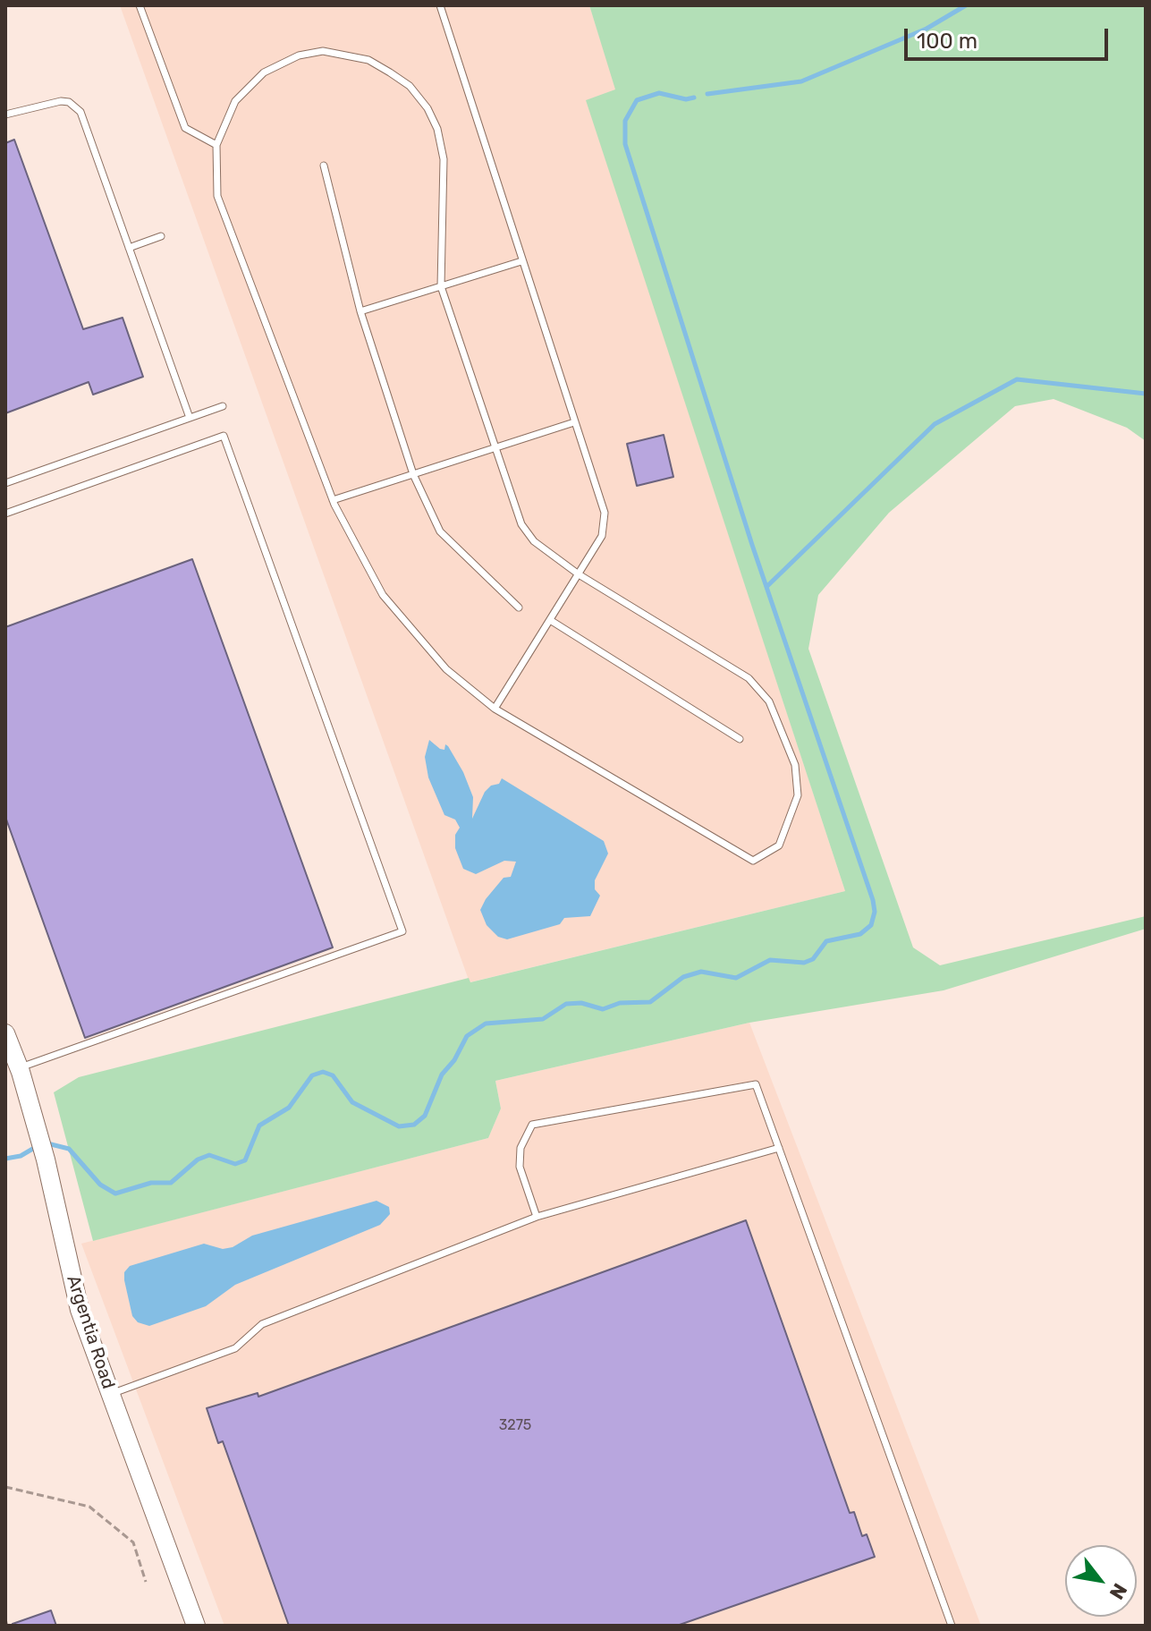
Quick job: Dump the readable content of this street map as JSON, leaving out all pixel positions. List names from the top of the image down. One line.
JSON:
{"streets":{"street":["Argentia Road"]},"house_numbers":["3275"],"scale_bar":"100 m","north":"bottom right"}
